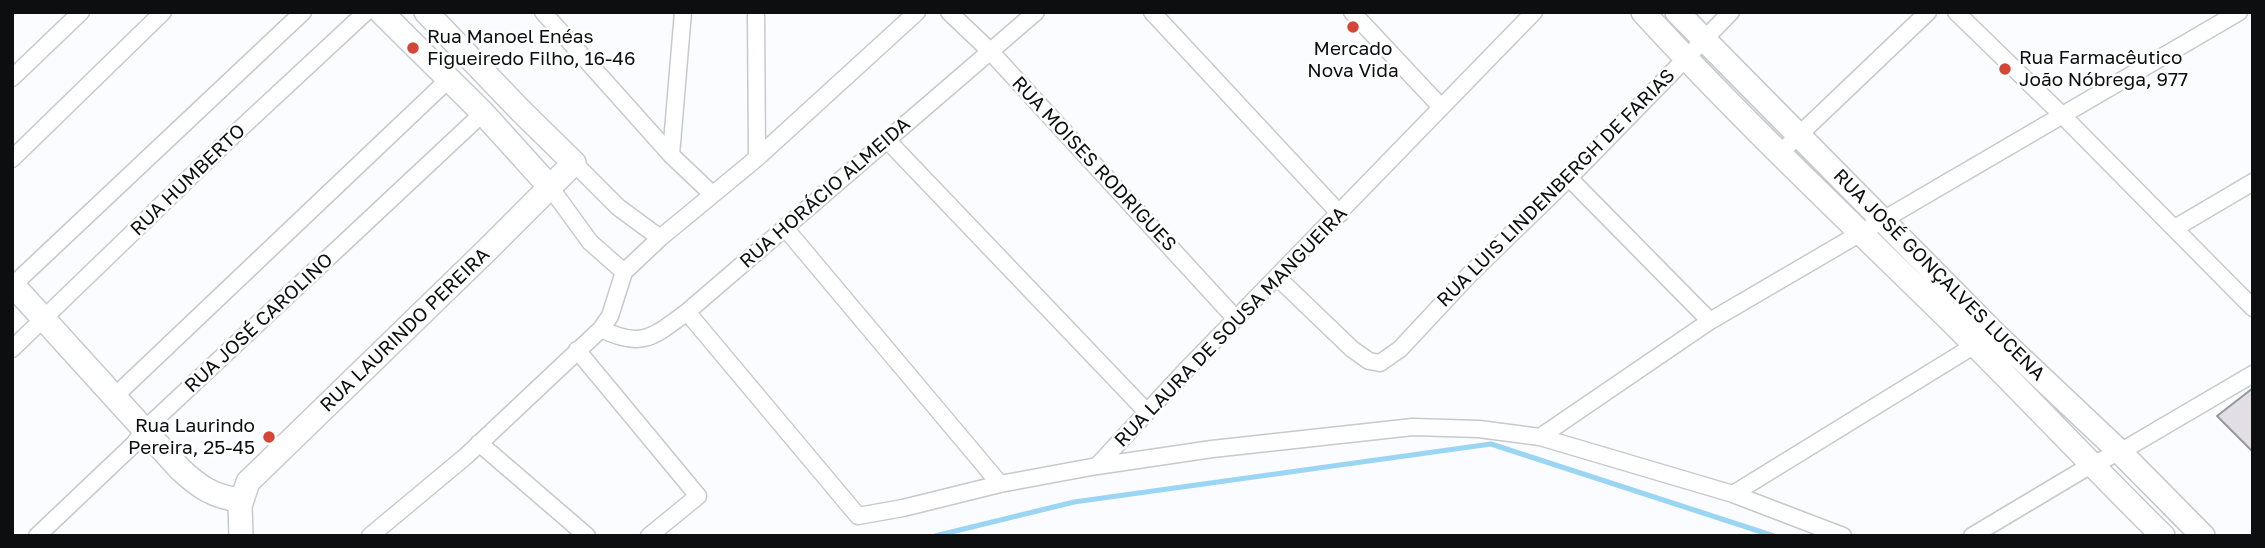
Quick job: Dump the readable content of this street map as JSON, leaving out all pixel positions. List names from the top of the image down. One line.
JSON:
{"streets":{"street":["RUA MOISES RODRIGUES","RUA HUMBERTO","RUA LUIS LINDENBERGH DE FARIAS","RUA HORÁCIO ALMEIDA","RUA JOSÉ GONÇALVES LUCENA","RUA JOSÉ CAROLINO","RUA LAURA DE SOUSA MANGUEIRA","RUA LAURINDO PEREIRA"]},"crossings":[["RUA MOISES RODRIGUES","RUA HORÁCIO ALMEIDA"],["RUA MOISES RODRIGUES","RUA LAURA DE SOUSA MANGUEIRA"],["RUA LUIS LINDENBERGH DE FARIAS","RUA JOSÉ GONÇALVES LUCENA"],["RUA LUIS LINDENBERGH DE FARIAS","RUA LAURA DE SOUSA MANGUEIRA"]],"places":["Mercado Nova Vida","Rua Manoel Enéas Figueiredo Filho, 16-46","Rua Farmacêutico João Nóbrega, 977","Rua Laurindo Pereira, 25-45"]}
